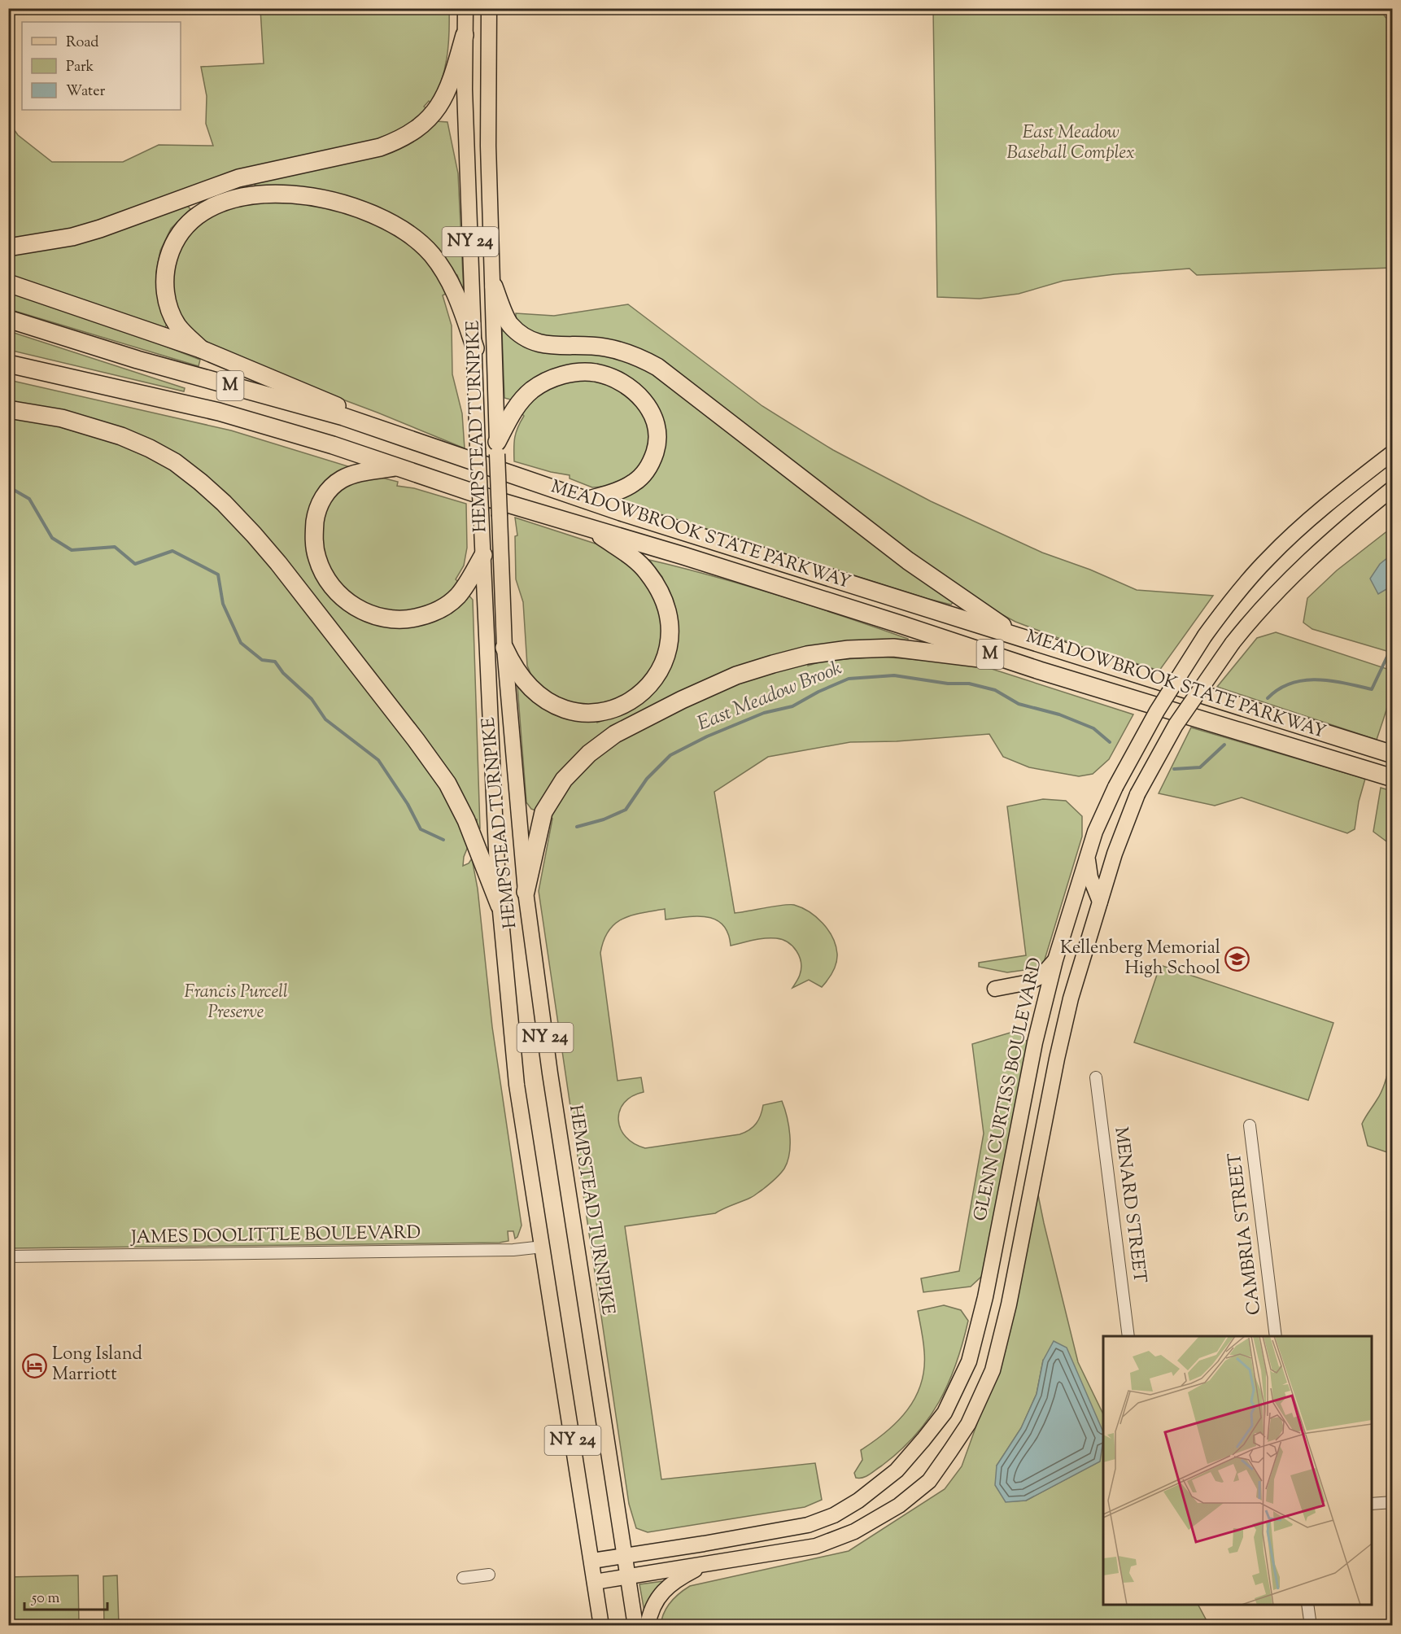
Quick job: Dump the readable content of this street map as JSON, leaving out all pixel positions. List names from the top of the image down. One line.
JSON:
{"streets":{"highway":["M","MEADOWBROOK STATE PARKWAY"],"main road":["NY 24","HEMPSTEAD TURNPIKE","GLENN CURTISS BOULEVARD"],"street":["MENARD STREET","CAMBRIA STREET","JAMES DOOLITTLE BOULEVARD"]},"crossings":[["HEMPSTEAD TURNPIKE","GLENN CURTISS BOULEVARD"],["HEMPSTEAD TURNPIKE","JAMES DOOLITTLE BOULEVARD"]],"water":["East Meadow Brook"],"parks":["East Meadow Baseball Complex","Francis Purcell Preserve"],"places":{"school or university":["Kellenberg Memorial High School"],"hotel":["Long Island Marriott"]},"legend":["Road","Park","Water"],"scale_bar":"50 m"}
